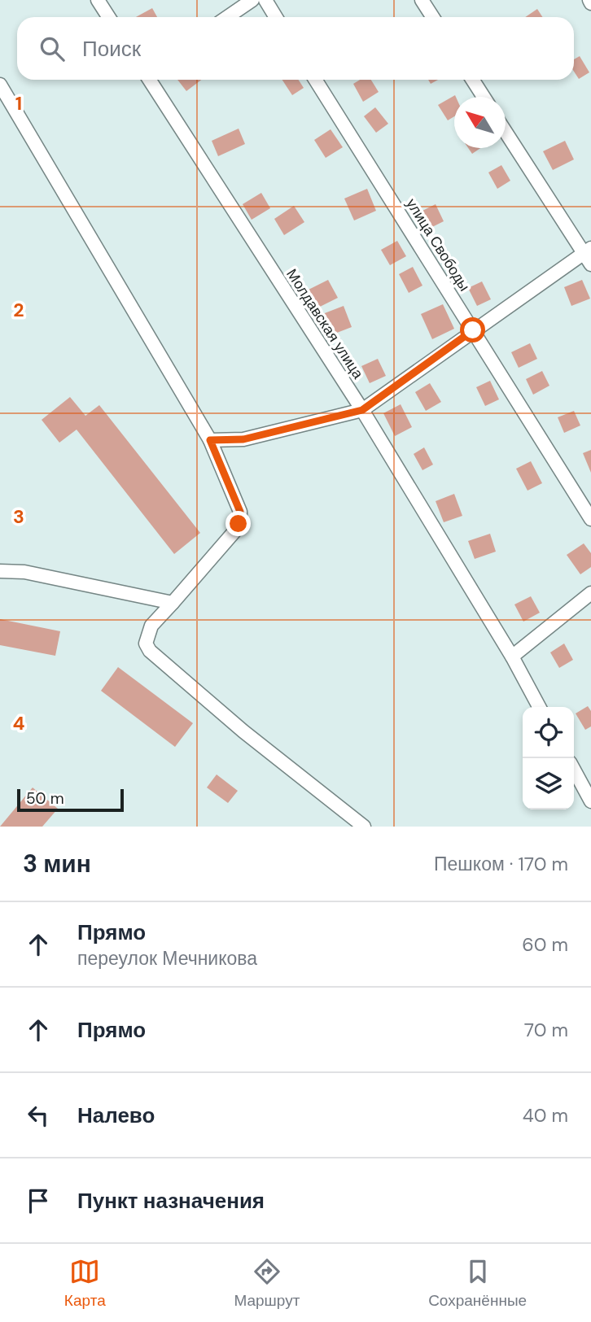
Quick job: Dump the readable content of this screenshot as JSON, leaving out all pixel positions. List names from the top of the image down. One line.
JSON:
{"streets":{"street":["улица Свободы","Молдавская улица"]},"scale_bar":"50 m","north":"top left","page":{"search":"Поиск","scale":"50 m","heading":["3 мин","Пешком · 170 m"],"list":[["Прямо","переулок Мечникова","60 m"],["Прямо","70 m"],["Налево","40 m"],"Пункт назначения"],"nav":["Карта","Маршрут","Сохранённые"]},"grid":{"rows":["1","2","3","4"]}}
